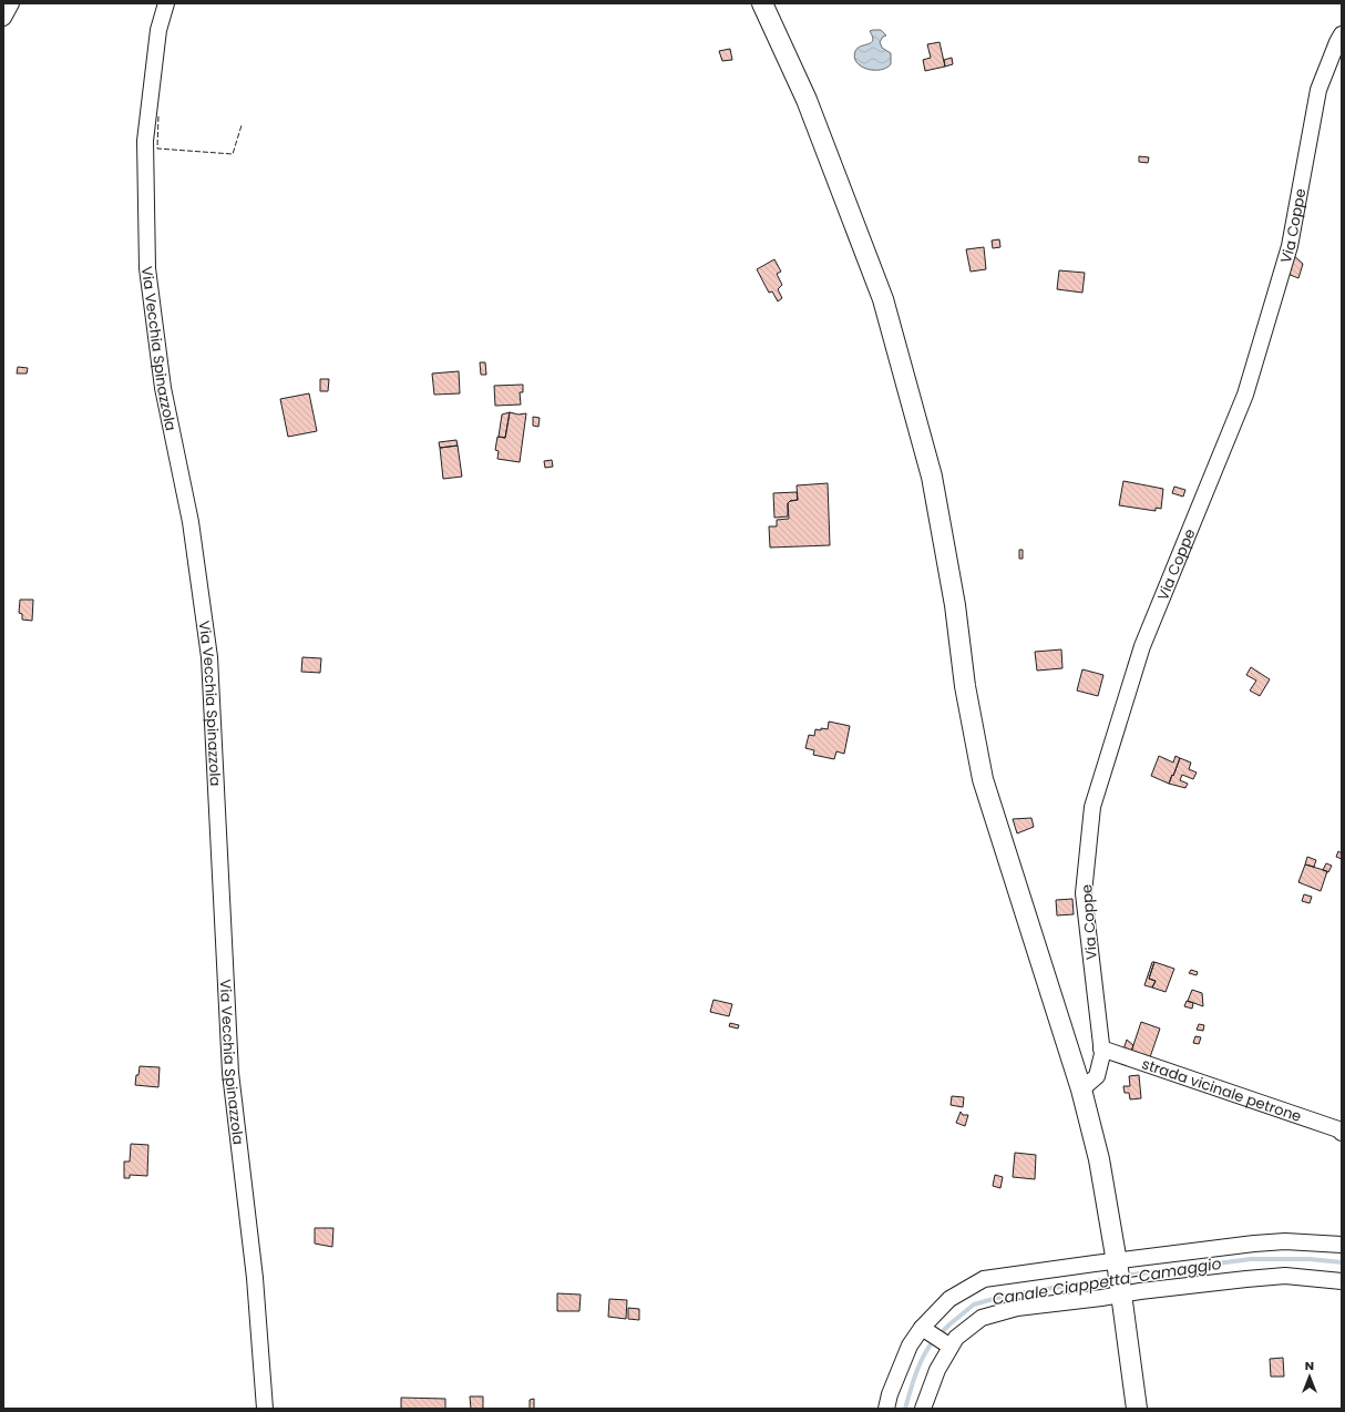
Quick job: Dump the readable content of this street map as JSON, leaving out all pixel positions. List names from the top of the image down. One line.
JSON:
{"streets":{"street":["Via Coppe","Via Vecchia Spinazzola","strada vicinale petrone"]},"crossings":[["Via Coppe","strada vicinale petrone"]],"water":["Canale Ciappetta-Camaggio"],"north":"top"}
